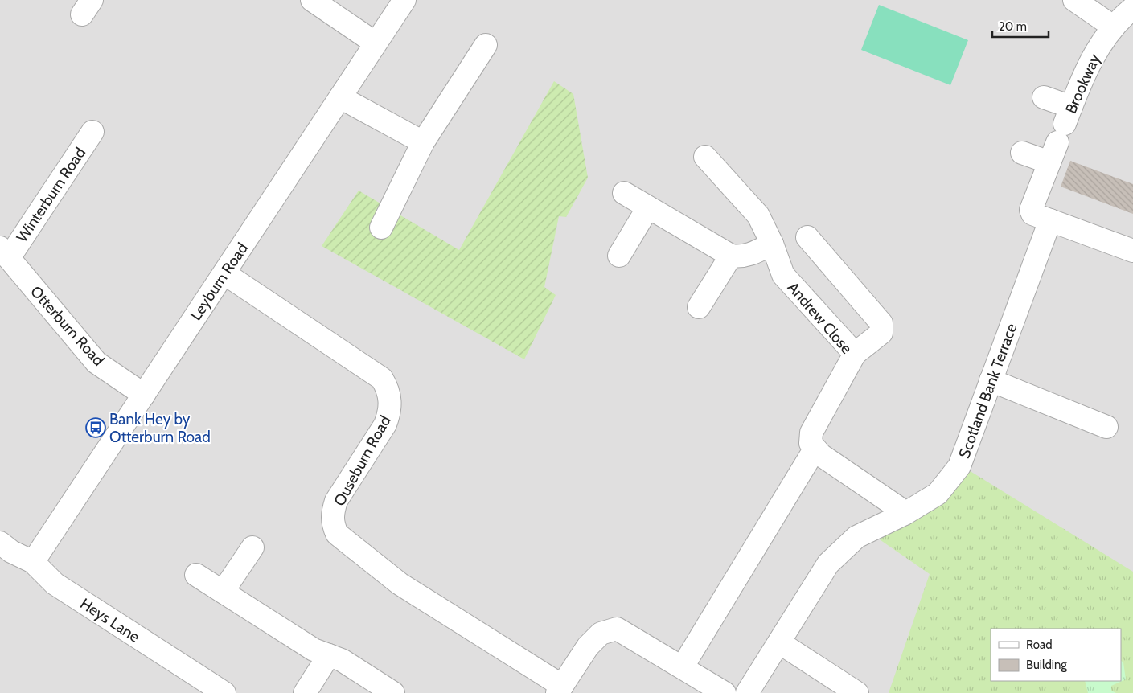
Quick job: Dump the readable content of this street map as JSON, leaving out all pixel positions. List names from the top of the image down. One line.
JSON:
{"streets":{"street":["Brookway","Winterburn Road","Leyburn Road","Andrew Close","Otterburn Road","Scotland Bank Terrace","Ouseburn Road","Heys Lane"]},"crossings":[["Brookway","Scotland Bank Terrace"],["Winterburn Road","Otterburn Road"],["Leyburn Road","Otterburn Road"],["Leyburn Road","Ouseburn Road"],["Leyburn Road","Heys Lane"]],"places":{"bus stop":["Bank Hey by Otterburn Road"]},"legend":["Road","Building"],"scale_bar":"20 m"}
